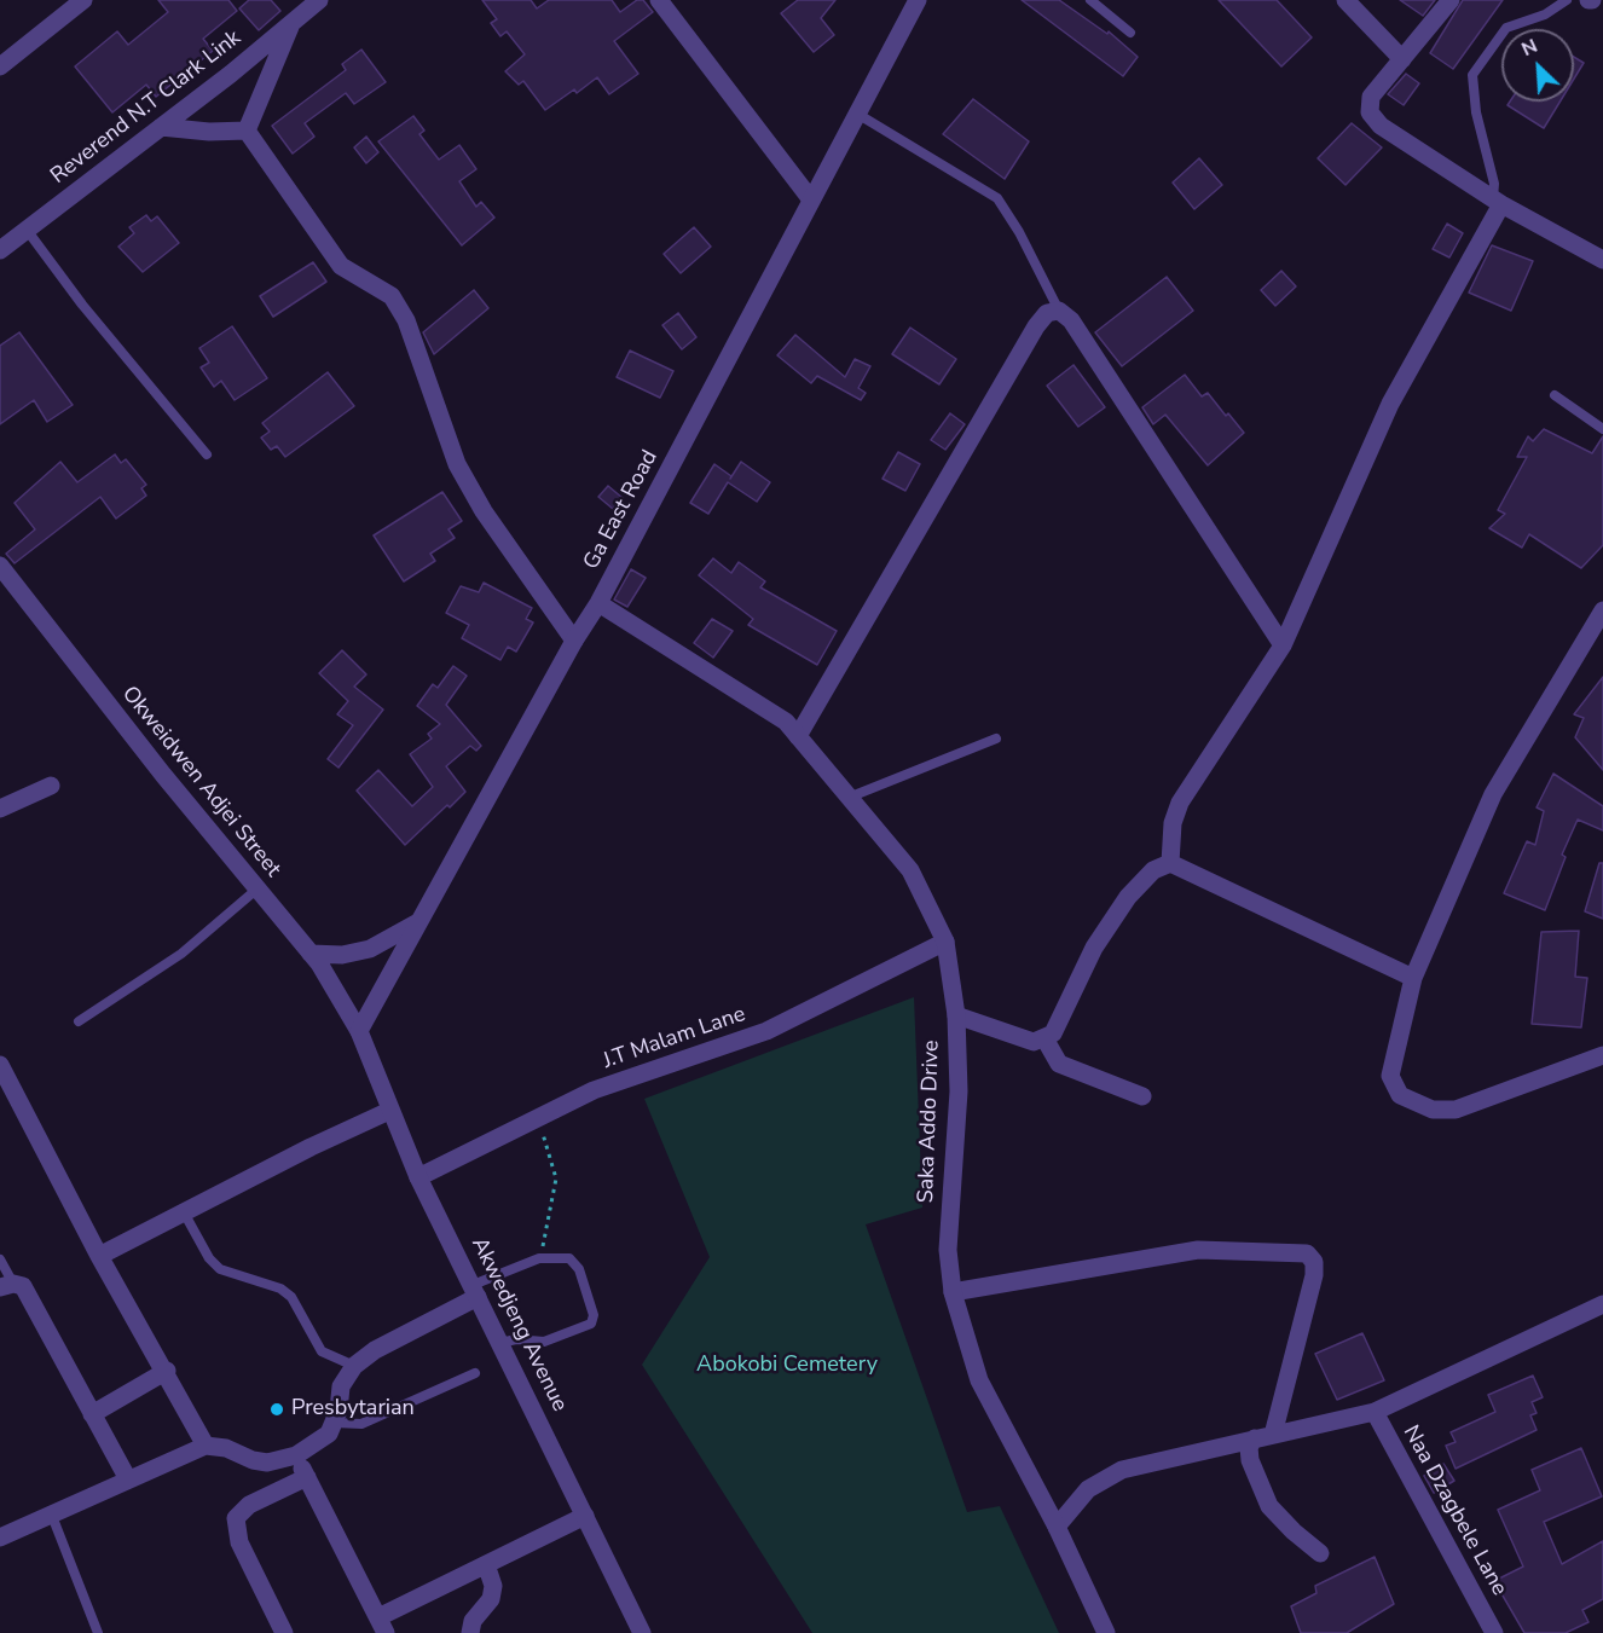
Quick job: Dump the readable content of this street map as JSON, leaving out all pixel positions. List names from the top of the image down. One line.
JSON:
{"streets":{"street":["Reverend N.T Clark Link","Ga East Road","Okweidwen Adjei Street","J.T Malam Lane","Saka Addo Drive","Akwedjeng Avenue","Naa Dzagbele Lane"]},"crossings":[["Ga East Road","Okweidwen Adjei Street"],["Ga East Road","Saka Addo Drive"],["Ga East Road","Akwedjeng Avenue"],["Okweidwen Adjei Street","Akwedjeng Avenue"],["J.T Malam Lane","Saka Addo Drive"],["J.T Malam Lane","Akwedjeng Avenue"]],"parks":["Abokobi Cemetery"],"places":["Presbytarian"],"north":"top left"}
